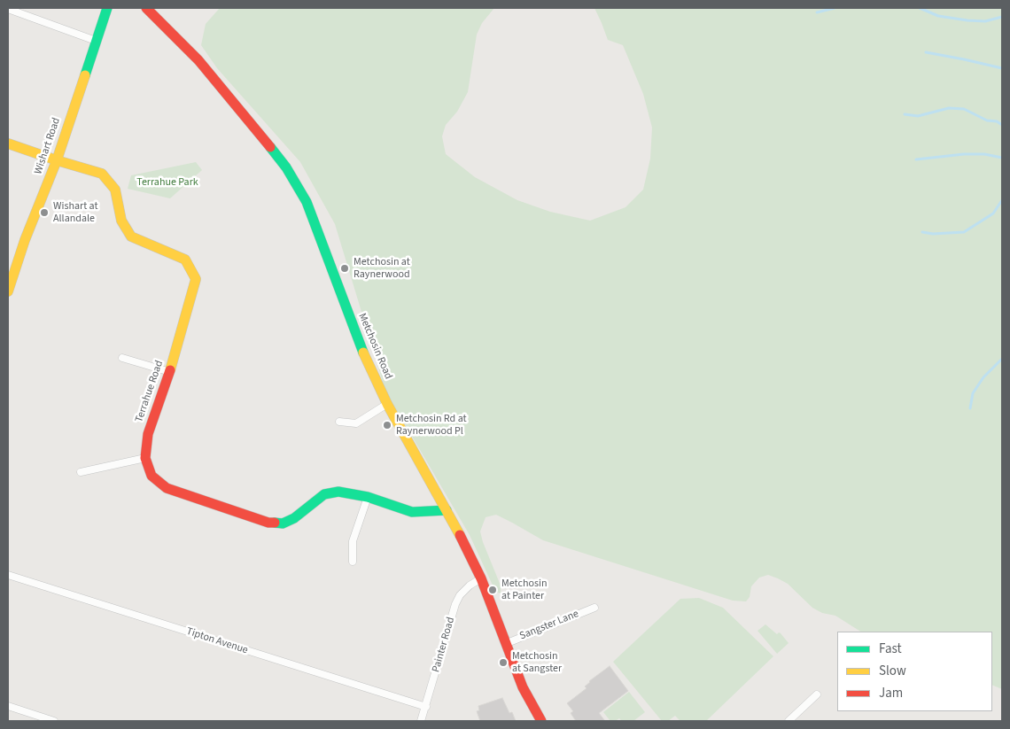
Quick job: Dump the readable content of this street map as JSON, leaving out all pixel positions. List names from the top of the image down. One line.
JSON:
{"streets":{"street":["Wishart Road","Metchosin Road","Terrahue Road","Sangster Lane","Tipton Avenue","Painter Road"]},"crossings":[["Wishart Road","Terrahue Road"],["Metchosin Road","Sangster Lane"],["Metchosin Road","Painter Road"],["Tipton Avenue","Painter Road"]],"parks":["Terrahue Park"],"places":["Wishart at Allandale","Metchosin at Raynerwood","Metchosin Rd at Raynerwood Pl","Metchosin at Painter","Metchosin at Sangster"],"legend":["Fast","Slow","Jam"]}
